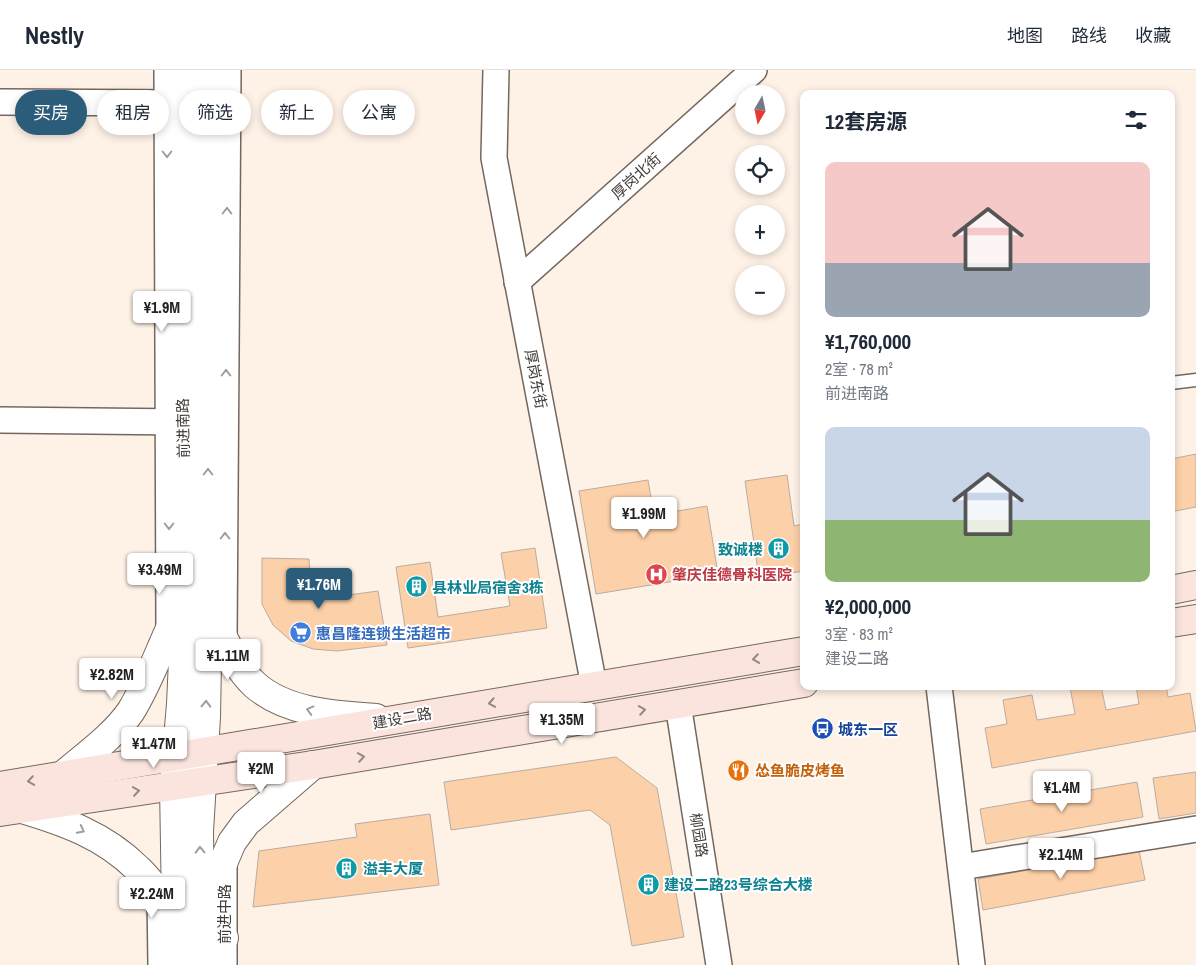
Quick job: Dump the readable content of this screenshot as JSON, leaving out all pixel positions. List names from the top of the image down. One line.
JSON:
{"streets":{"main road":["建设二路"],"street":["厚岗北街","厚岗东街","前进南路","柳园路","前进中路"]},"crossings":[["厚岗北街","厚岗东街"],["厚岗东街","建设二路"],["前进南路","建设二路"],["建设二路","柳园路"]],"places":{"building":["致诚楼","县林业局宿舍3栋","溢丰大厦","建设二路23号综合大楼"],"hospital":["肇庆佳德骨科医院"],"supermarket":["惠昌隆连锁生活超市"],"bus stop":["城东一区"],"restaurant":["怂鱼脆皮烤鱼"]},"north":"bottom","page":{"header":"Nestly","nav":["地图","路线","收藏"],"map_buttons":["+","−"],"chip":["买房","租房","筛选","新上","公寓"],"heading":"12套房源","list":[{"name":"¥1,760,000","note":"2室 · 78 m² · 前进南路"},{"name":"¥2,000,000","note":"3室 · 83 m² · 建设二路"}],"price":["¥1.9M","¥1.99M","¥3.49M","¥1.76M","¥1.11M","¥2.82M","¥1.35M","¥1.47M","¥2M","¥1.4M","¥2.14M","¥2.24M"]}}
